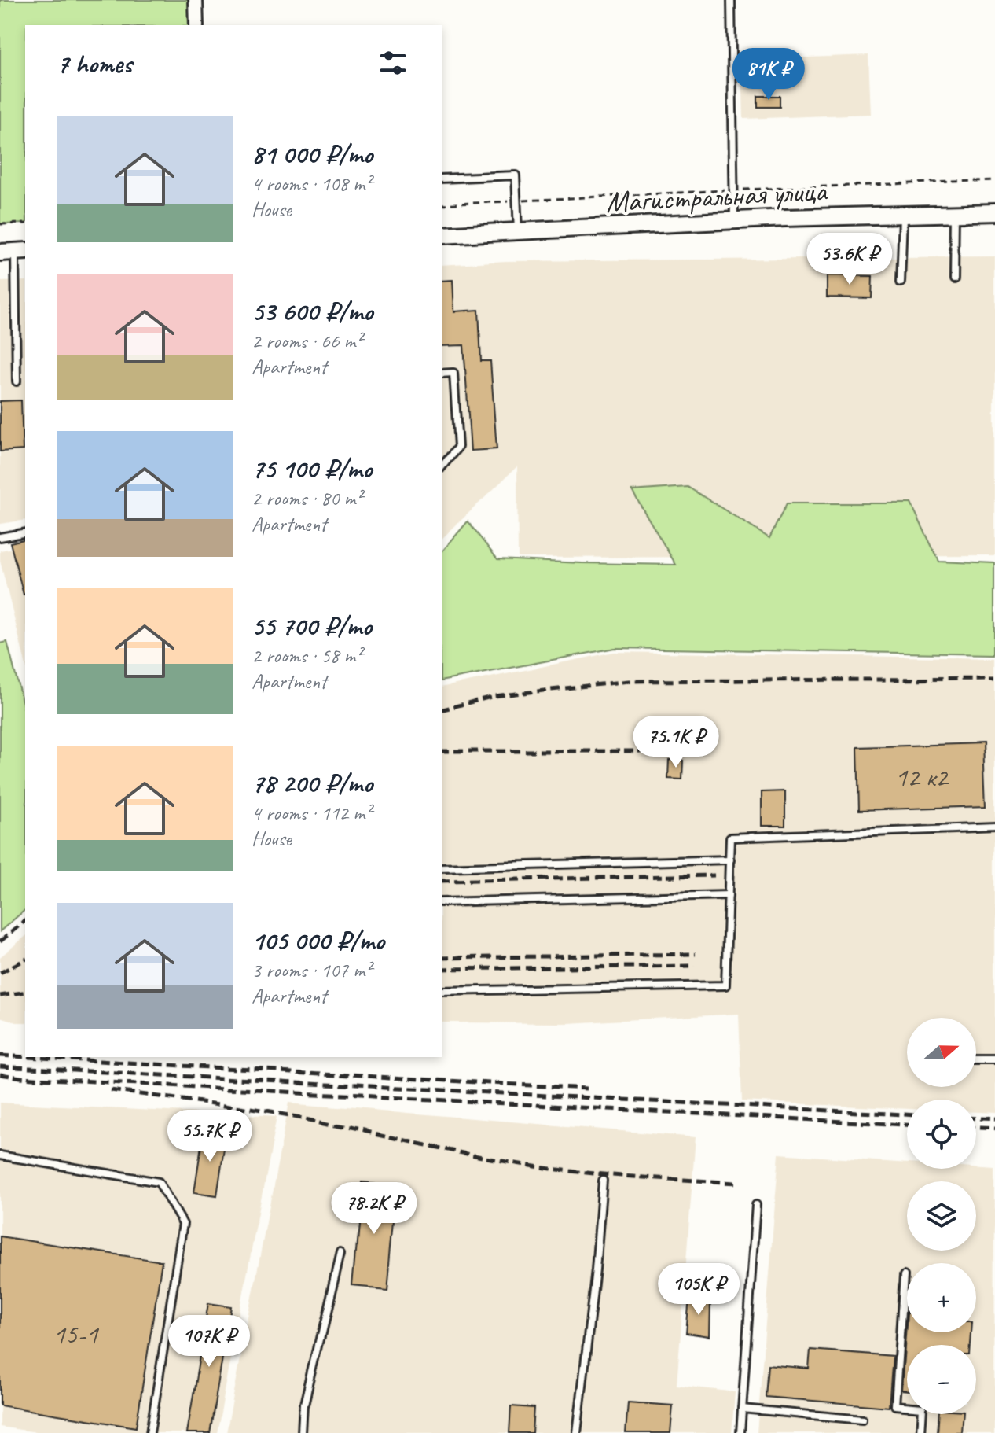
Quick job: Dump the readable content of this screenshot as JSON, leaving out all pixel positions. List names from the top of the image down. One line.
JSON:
{"streets":{"street":["Магистральная улица"]},"house_numbers":["12 к2","15-1"],"north":"right","page":{"heading":"7 homes","price":["81K ₽","53.6K ₽","75.1K ₽","55.7K ₽","78.2K ₽","105K ₽","107K ₽"],"list":[{"name":"81 000 ₽/mo","note":"4 rooms · 108 m² · House"},{"name":"53 600 ₽/mo","note":"2 rooms · 66 m² · Apartment"},{"name":"75 100 ₽/mo","note":"2 rooms · 80 m² · Apartment"},{"name":"55 700 ₽/mo","note":"2 rooms · 58 m² · Apartment"},{"name":"78 200 ₽/mo","note":"4 rooms · 112 m² · House"},{"name":"105 000 ₽/mo","note":"3 rooms · 107 m² · Apartment"}],"map_buttons":["+","−"]}}
